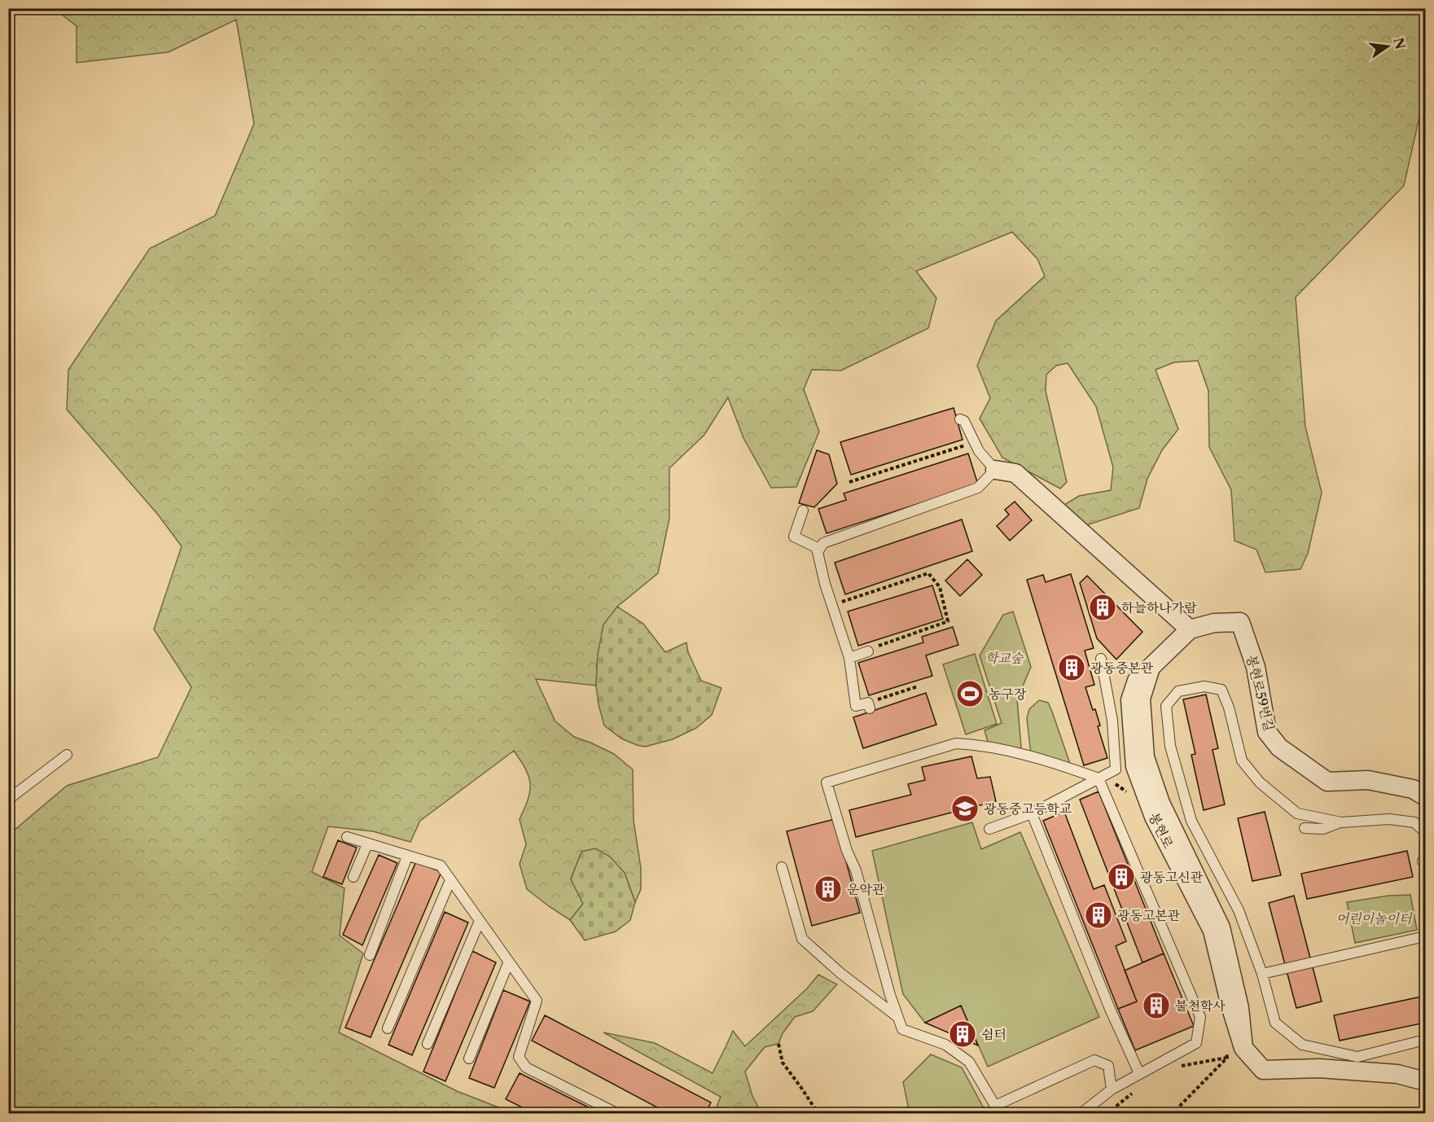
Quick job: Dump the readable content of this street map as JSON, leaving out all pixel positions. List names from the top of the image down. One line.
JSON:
{"streets":{"street":["봉현로59번길","봉현로"]},"crossings":[["봉현로59번길","봉현로"]],"parks":["학교숲","어린이놀이터"],"places":{"building":["하늘하나가람","광동중본관","광동고신관","운악관","광동고본관","불천학사","쉼터"],"sports":["농구장"],"school or university":["광동중고등학교"]},"north":"right"}
